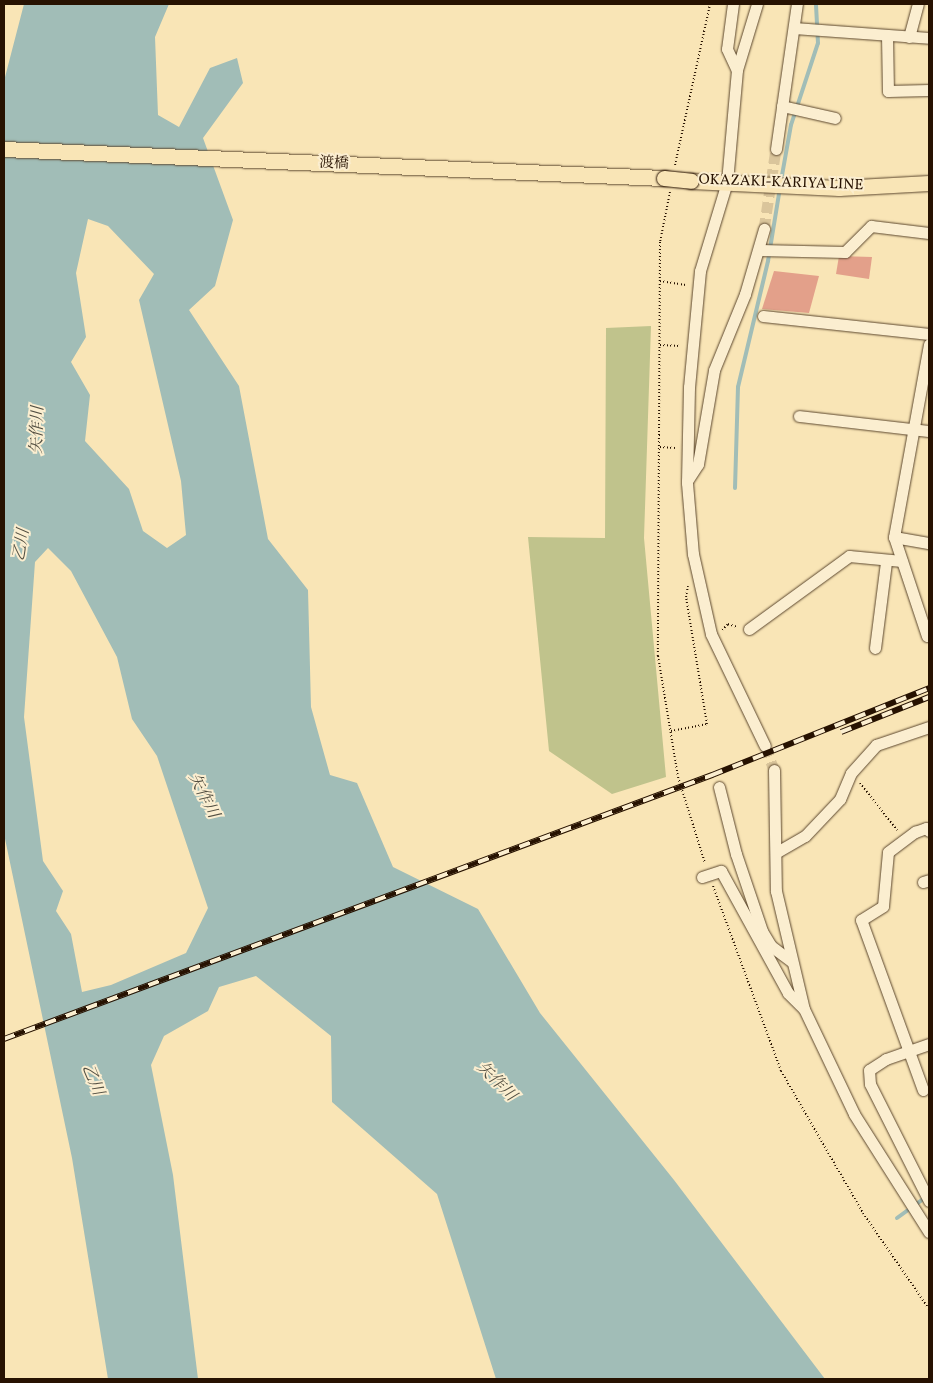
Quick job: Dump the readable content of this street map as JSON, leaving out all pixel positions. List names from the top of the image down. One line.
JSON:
{"streets":{"main road":["渡橋","OKAZAKI-KARIYA LINE"]},"crossings":[["渡橋","OKAZAKI-KARIYA LINE"]],"water":["矢作川","乙川"]}
